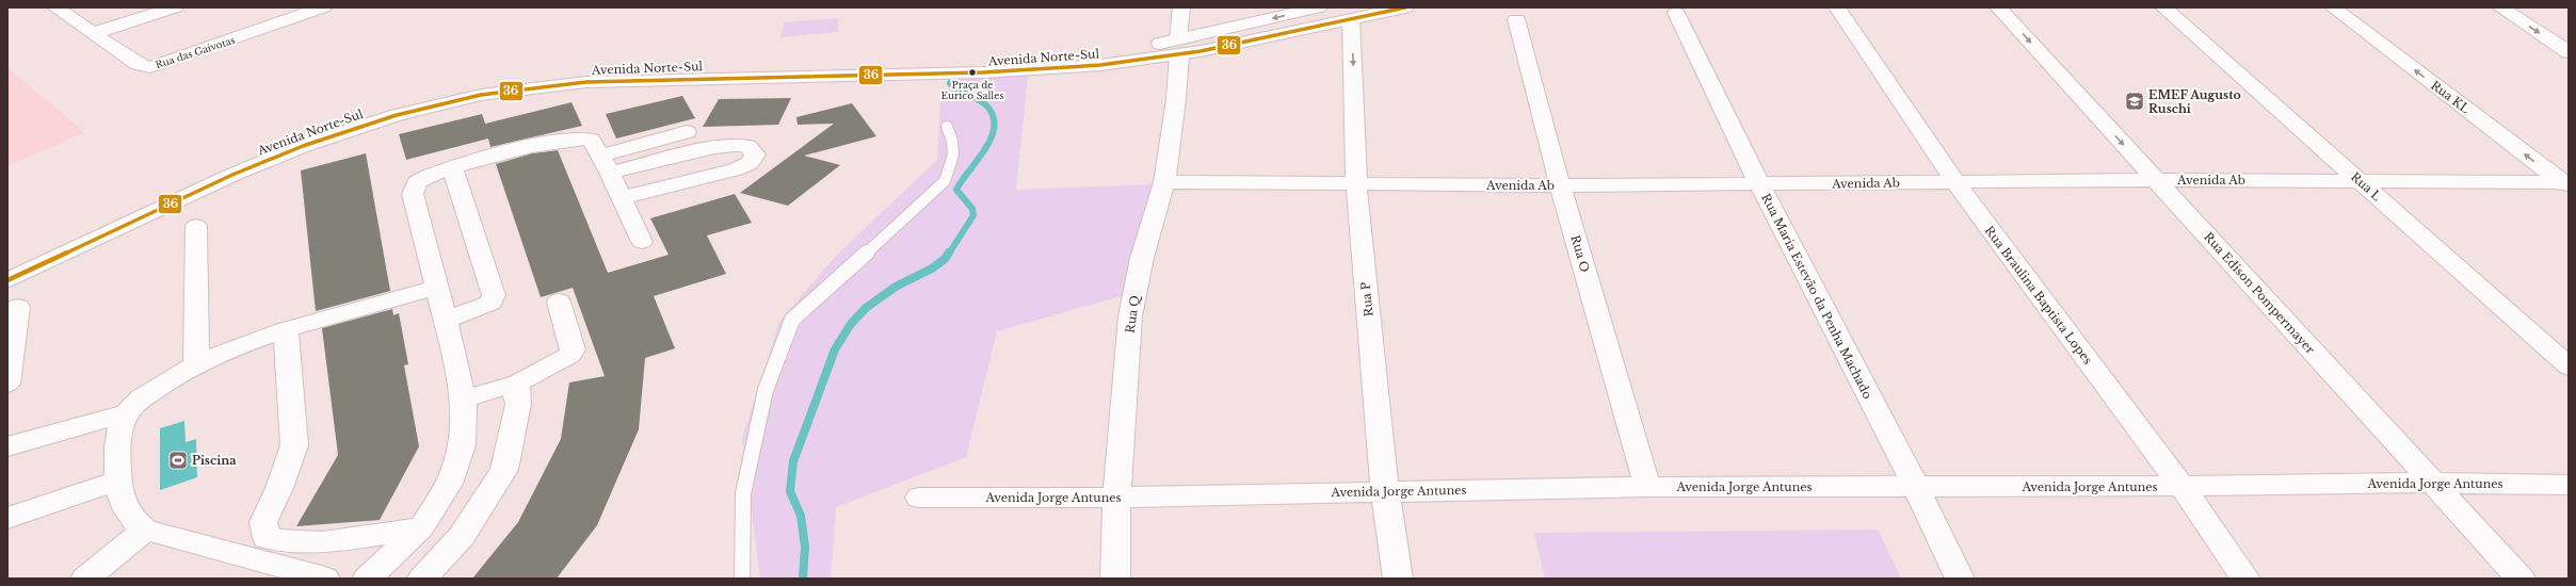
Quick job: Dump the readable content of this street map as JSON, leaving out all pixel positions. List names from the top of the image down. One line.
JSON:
{"streets":{"street":["Rua das Gaivotas","Avenida Norte-Sul","Rua KL","Avenida Ab","Rua L","Rua O","Rua Edison Pompermayer","Rua Braulina Baptista Lopes","Rua Maria Estevão da Penha Machado","Rua P","Rua Q","Avenida Jorge Antunes"]},"crossings":[["Avenida Norte-Sul","Rua P"],["Avenida Norte-Sul","Rua Q"],["Rua KL","Avenida Ab"],["Avenida Ab","Rua L"],["Avenida Ab","Rua O"],["Avenida Ab","Rua Edison Pompermayer"],["Avenida Ab","Rua Braulina Baptista Lopes"],["Avenida Ab","Rua Maria Estevão da Penha Machado"],["Avenida Ab","Rua P"],["Avenida Ab","Rua Q"],["Rua O","Avenida Jorge Antunes"],["Rua Edison Pompermayer","Avenida Jorge Antunes"],["Rua Braulina Baptista Lopes","Avenida Jorge Antunes"],["Rua Maria Estevão da Penha Machado","Avenida Jorge Antunes"],["Rua P","Avenida Jorge Antunes"],["Rua Q","Avenida Jorge Antunes"]],"one_way":["Rua KL"],"places":{"other":["Praça de Eurico Salles"],"school or university":["EMEF Augusto Ruschi"],"sports":["Piscina"]},"lines":["transit line 36"]}
